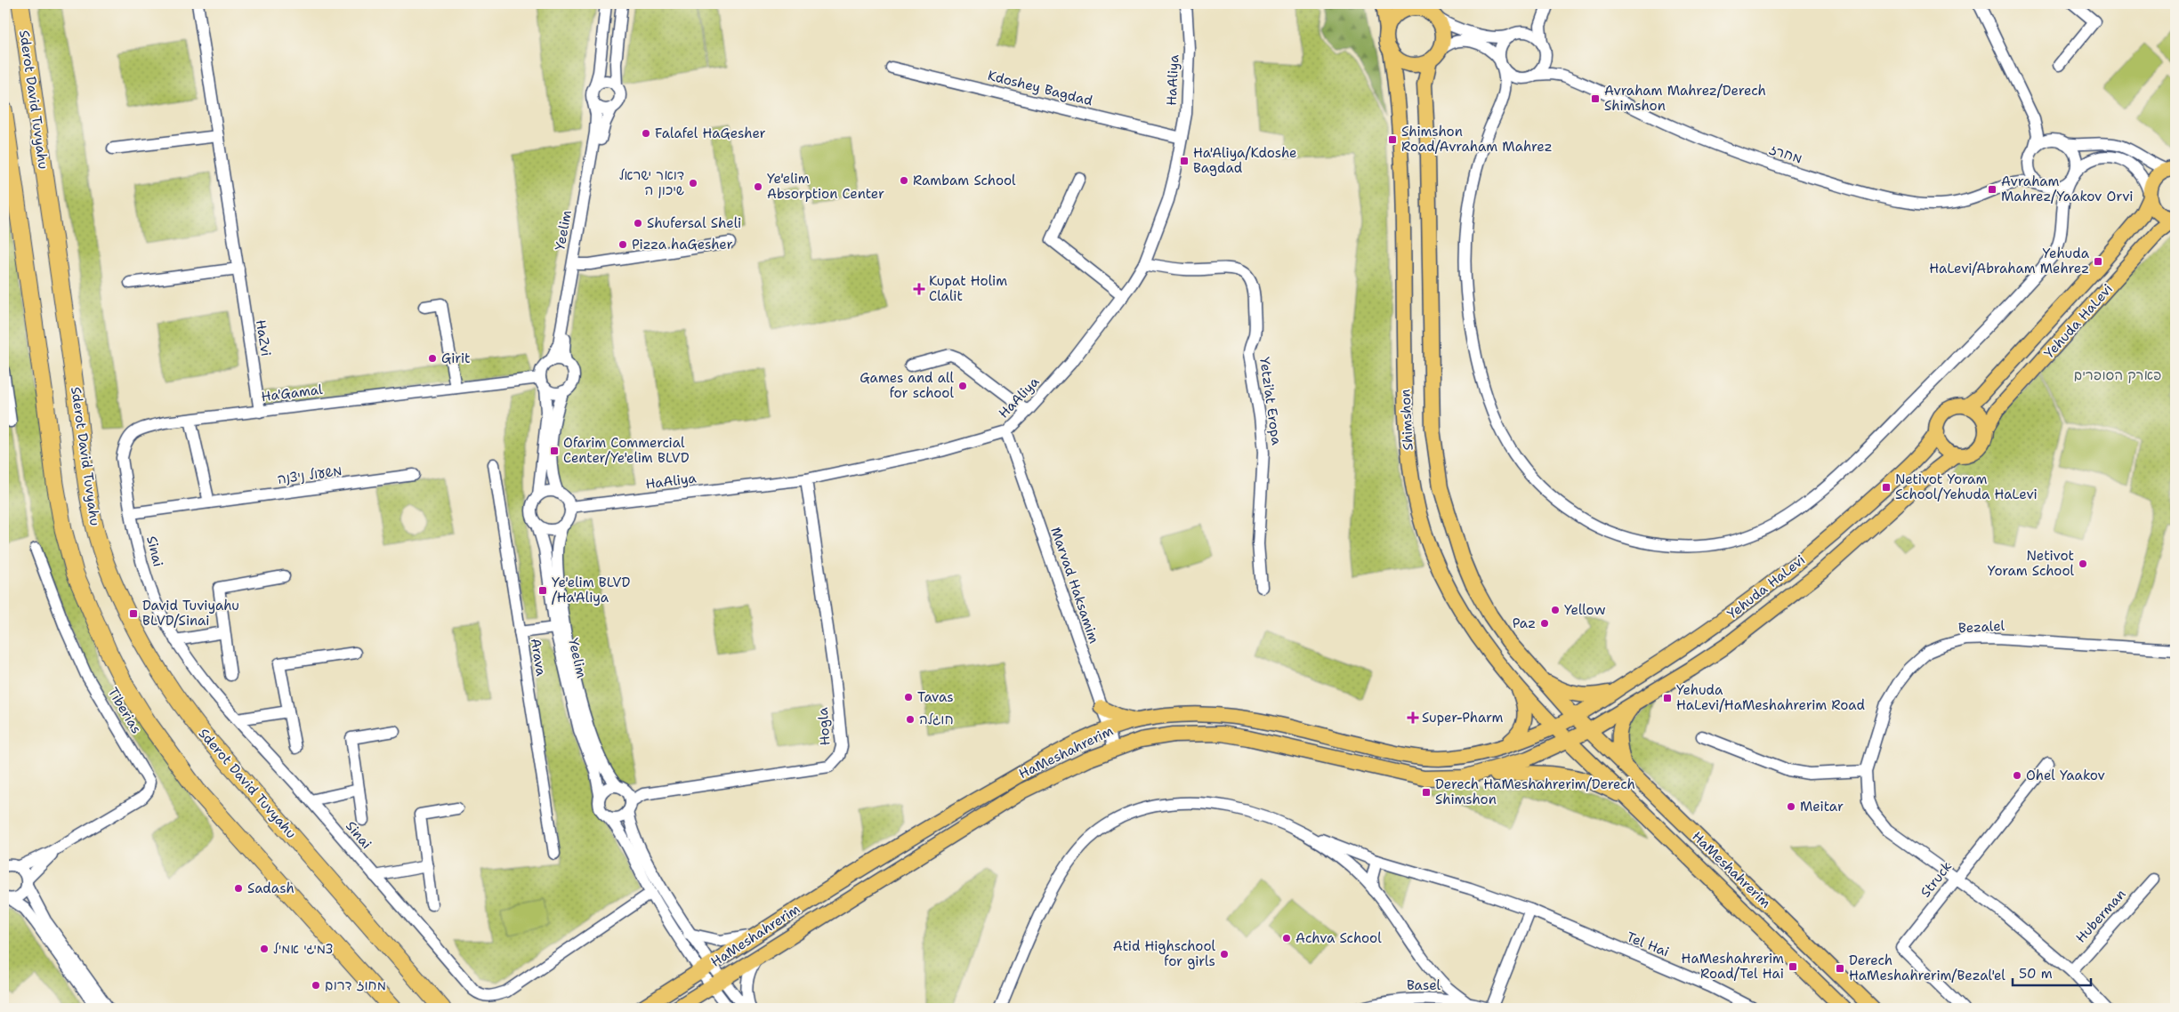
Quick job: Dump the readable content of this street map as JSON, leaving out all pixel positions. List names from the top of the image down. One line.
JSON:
{"streets":{"highway":["Sderot David Tuvyahu"],"main road":["Yehuda HaLevi","Shimshon","HaMeshahrerim"],"street":["HaAliya","Kdoshey Bagdad","מחרז","Yeelim","HaZvi","Ha'Gamal","Yetzi'at Eropa","משעול ניצנה","Sinai","Marvad Haksamim","Bezalel","Arava","Tiberias","Hogla","Struck","Huberman","Tel Hai","Basel"]},"crossings":[["HaAliya","Kdoshey Bagdad"],["HaAliya","Yeelim"],["HaAliya","Yetzi'at Eropa"],["HaAliya","Marvad Haksamim"],["HaAliya","Hogla"],["Yeelim","Ha'Gamal"],["Yeelim","Hogla"],["Yehuda HaLevi","Shimshon"],["Yehuda HaLevi","HaMeshahrerim"],["HaZvi","Ha'Gamal"],["Ha'Gamal","משעול ניצנה"],["Ha'Gamal","Sinai"],["Shimshon","HaMeshahrerim"],["משעול ניצנה","Sinai"],["Marvad Haksamim","HaMeshahrerim"],["Bezalel","Struck"],["Bezalel","Huberman"]],"parks":["פארק הסופרים"],"places":{"transit":["Avraham Mahrez/Derech Shimshon","Shimshon Road/Avraham Mahrez","Ha'Aliya/Kdoshe Bagdad","Avraham Mahrez/Yaakov Orvi","Yehuda HaLevi/Abraham Mehrez","Ofarim Commercial Center/Ye'elim BLVD","Netivot Yoram School/Yehuda HaLevi","Ye'elim BLVD /Ha'Aliya","David Tuviyahu BLVD/Sinai","Yehuda HaLevi/HaMeshahrerim Road","Derech HaMeshahrerim/Derech Shimshon","HaMeshahrerim Road/Tel Hai","Derech HaMeshahrerim/Bezal'el"],"other":["Falafel HaGesher","Rambam School","דואר ישראל שיכון ה","Ye'elim Absorption Center","Shufersal Sheli","Pizza haGesher","Girit","Games and all for school","Netivot Yoram School","Yellow","Paz","Tavas","חוגלה","Ohel Yaakov","Meitar","Sadash","Achva School","צמיגי אמיל","Atid Highschool for girls","מחוז דרום"],"health":["Kupat Holim Clalit","Super-Pharm"]},"scale_bar":"50 m"}
